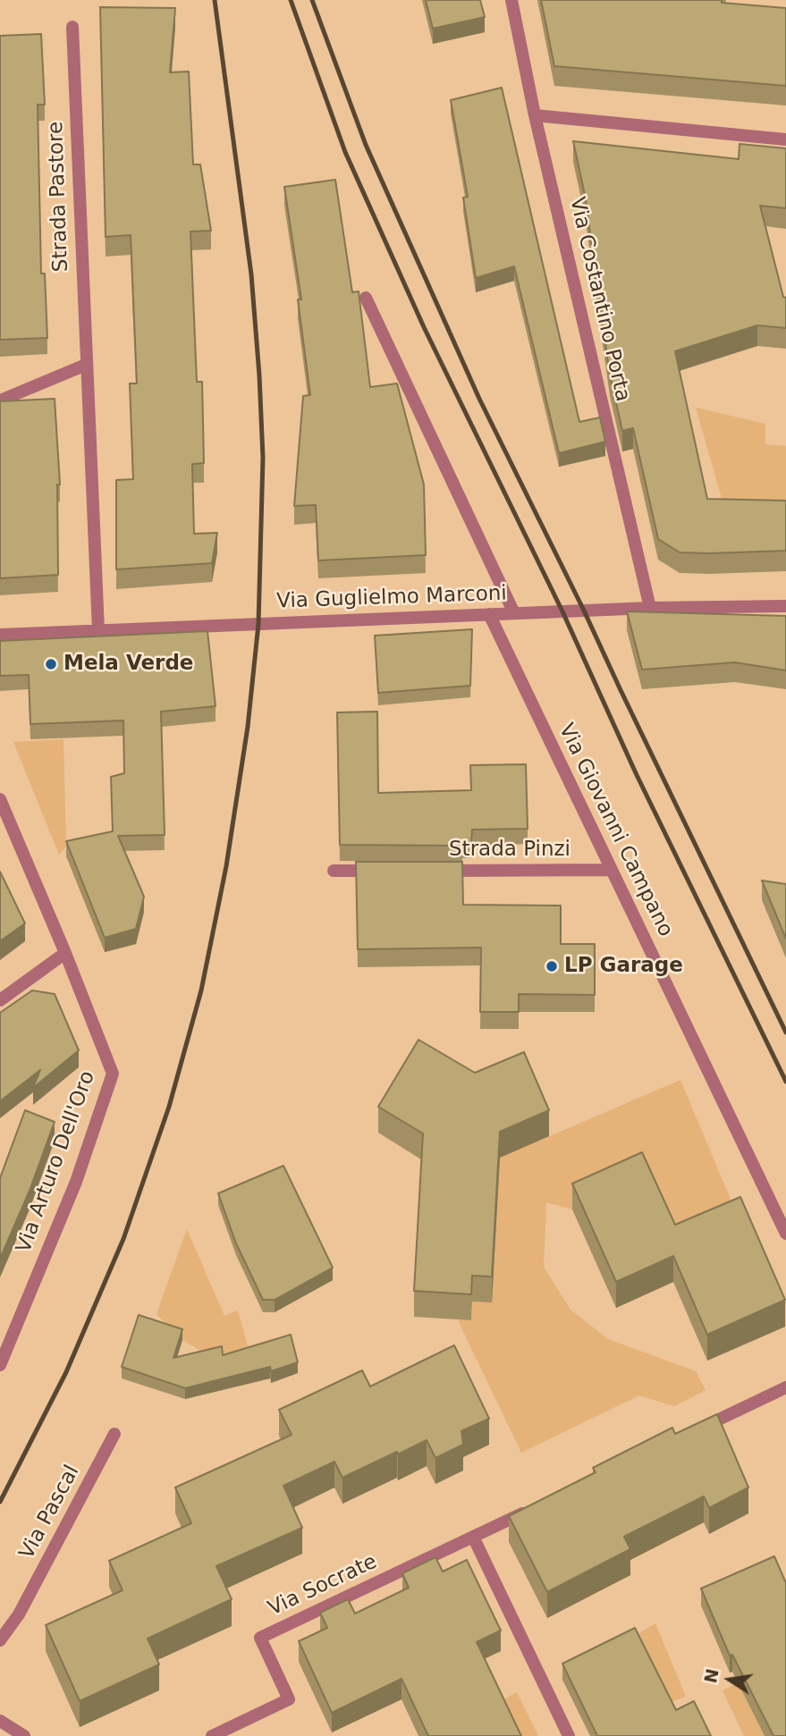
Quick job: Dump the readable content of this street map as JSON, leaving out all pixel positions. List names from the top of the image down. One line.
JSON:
{"streets":{"street":["Strada Pastore","Via Costantino Porta","Via Guglielmo Marconi","Via Giovanni Campano","Strada Pinzi","Via Arturo Dell'Oro","Via Pascal","Via Socrate"]},"crossings":[["Strada Pastore","Via Guglielmo Marconi"],["Via Costantino Porta","Via Guglielmo Marconi"],["Via Guglielmo Marconi","Via Giovanni Campano"],["Via Giovanni Campano","Strada Pinzi"]],"places":["Mela Verde","LP Garage"],"north":"left"}
